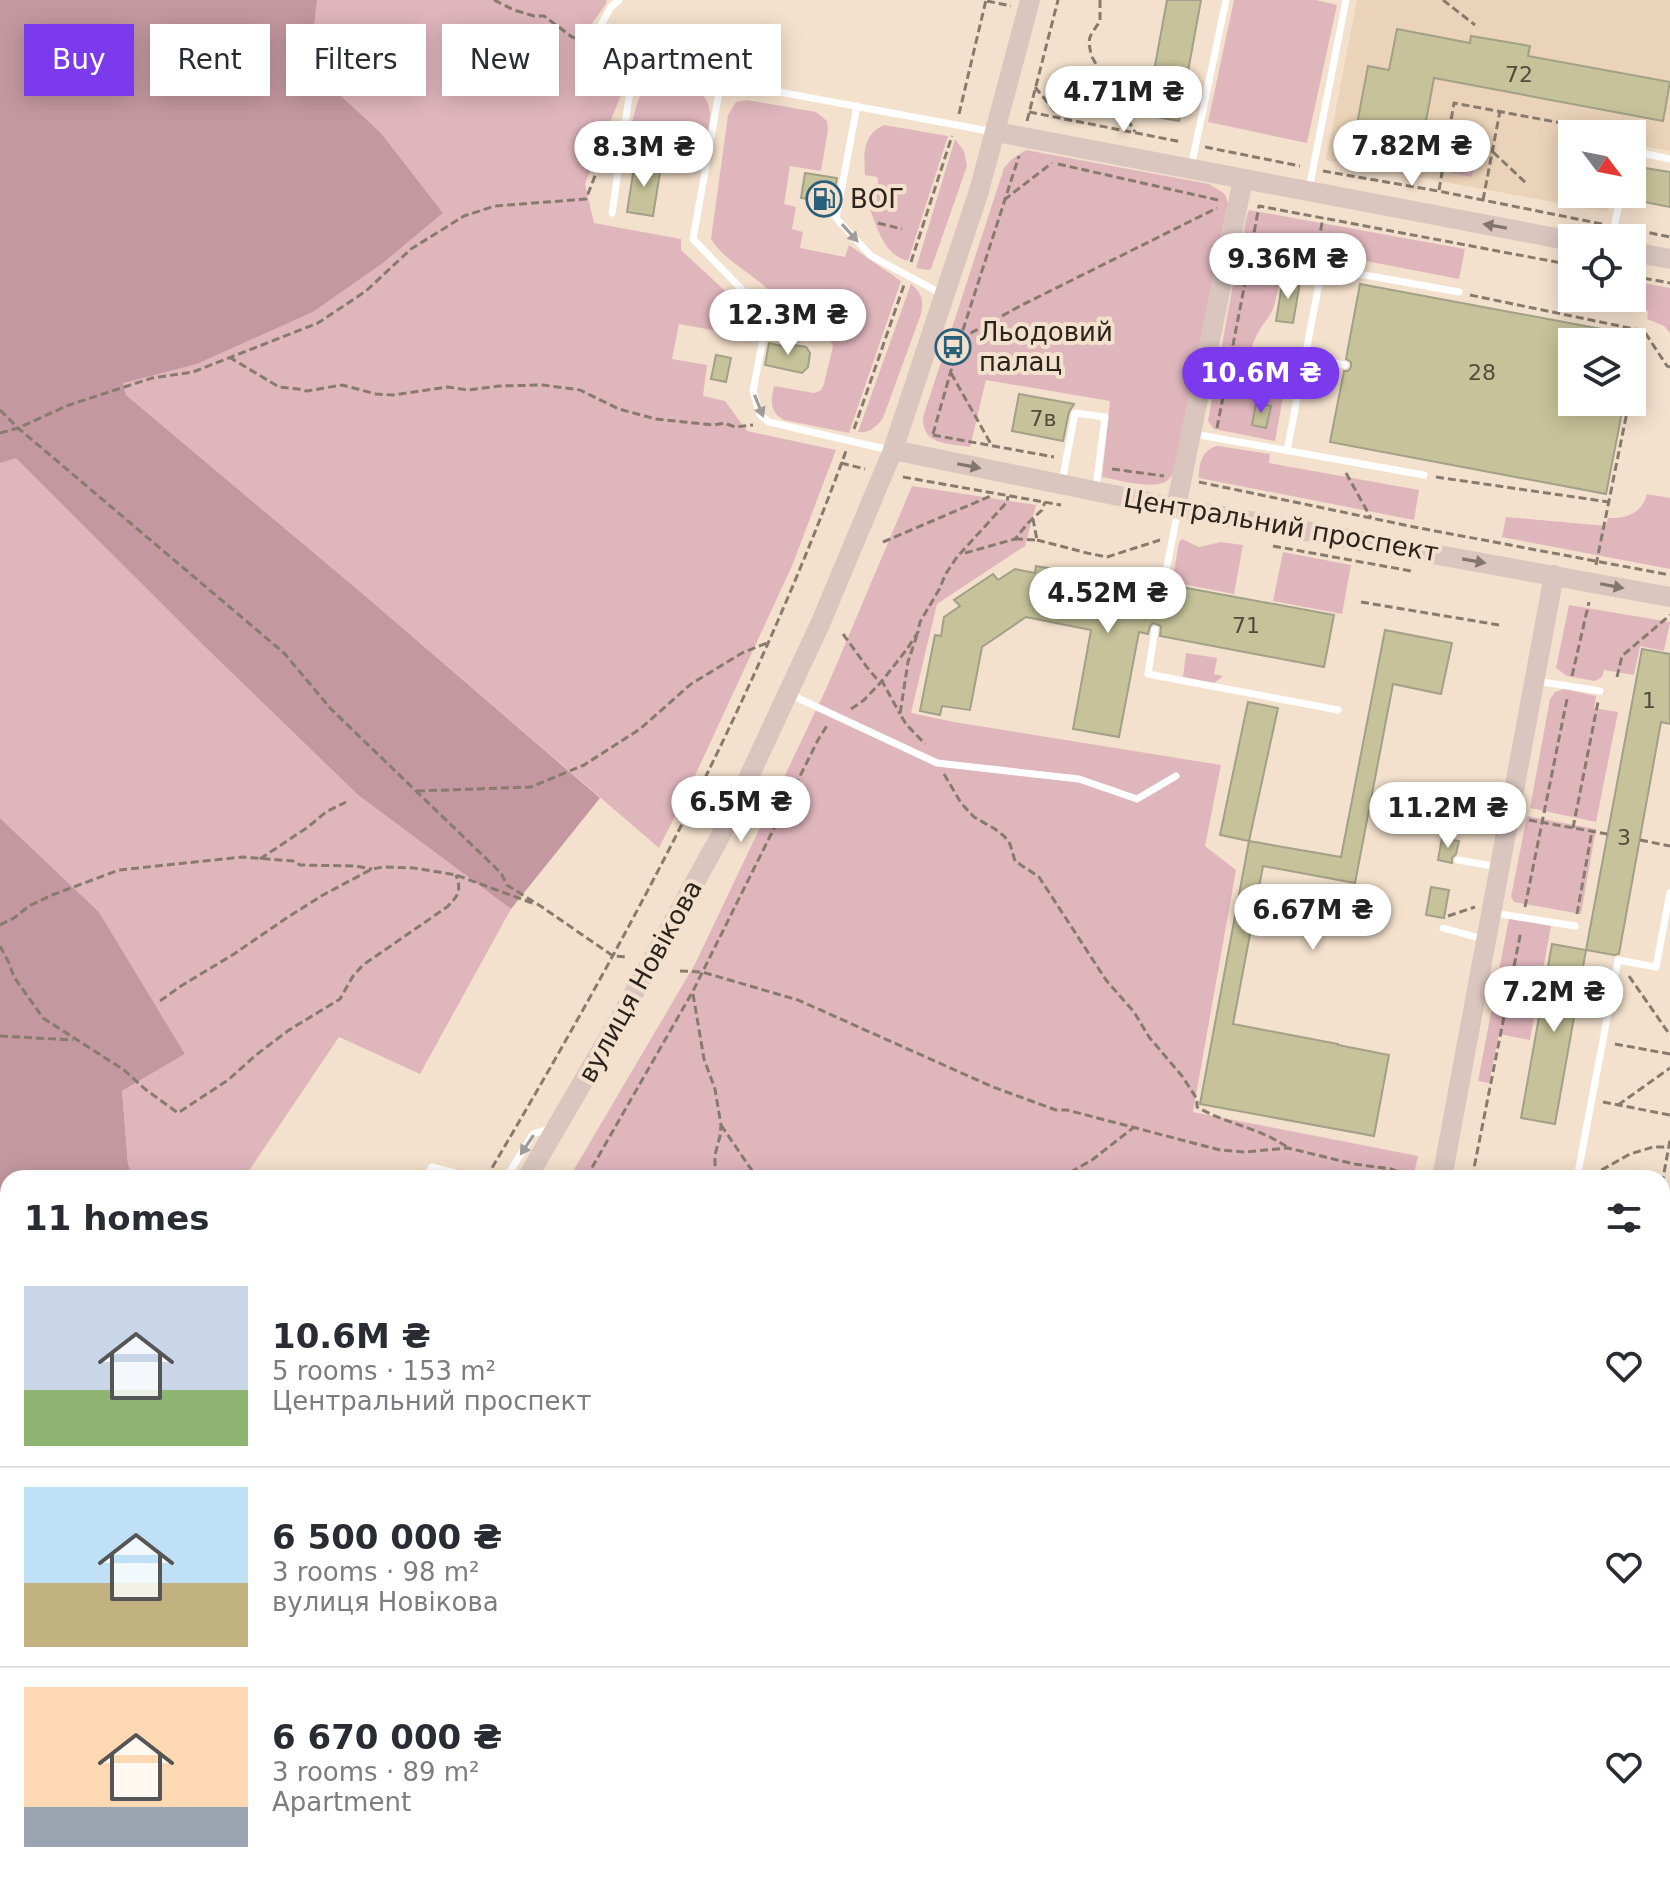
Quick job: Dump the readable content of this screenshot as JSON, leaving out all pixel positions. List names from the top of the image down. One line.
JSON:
{"streets":{"street":["Центральний проспект","вулиця Новікова"]},"crossings":[["Центральний проспект","вулиця Новікова"]],"one_way":["Центральний проспект"],"places":{"fuel station":["ВОГ"],"bus stop":["Льодовий палац"]},"house_numbers":["72","28","7в","71","1","3"],"north":"bottom right","page":{"chip":["Buy","Rent","Filters","New","Apartment"],"price":["4.71M ₴","7.82M ₴","8.3M ₴","9.36M ₴","12.3M ₴","10.6M ₴","4.52M ₴","6.5M ₴","11.2M ₴","6.67M ₴","7.2M ₴"],"heading":"11 homes","list":[{"name":"10.6M ₴","note":"5 rooms · 153 m² · Центральний проспект"},{"name":"6 500 000 ₴","note":"3 rooms · 98 m² · вулиця Новікова"},{"name":"6 670 000 ₴","note":"3 rooms · 89 m² · Apartment"}]}}
